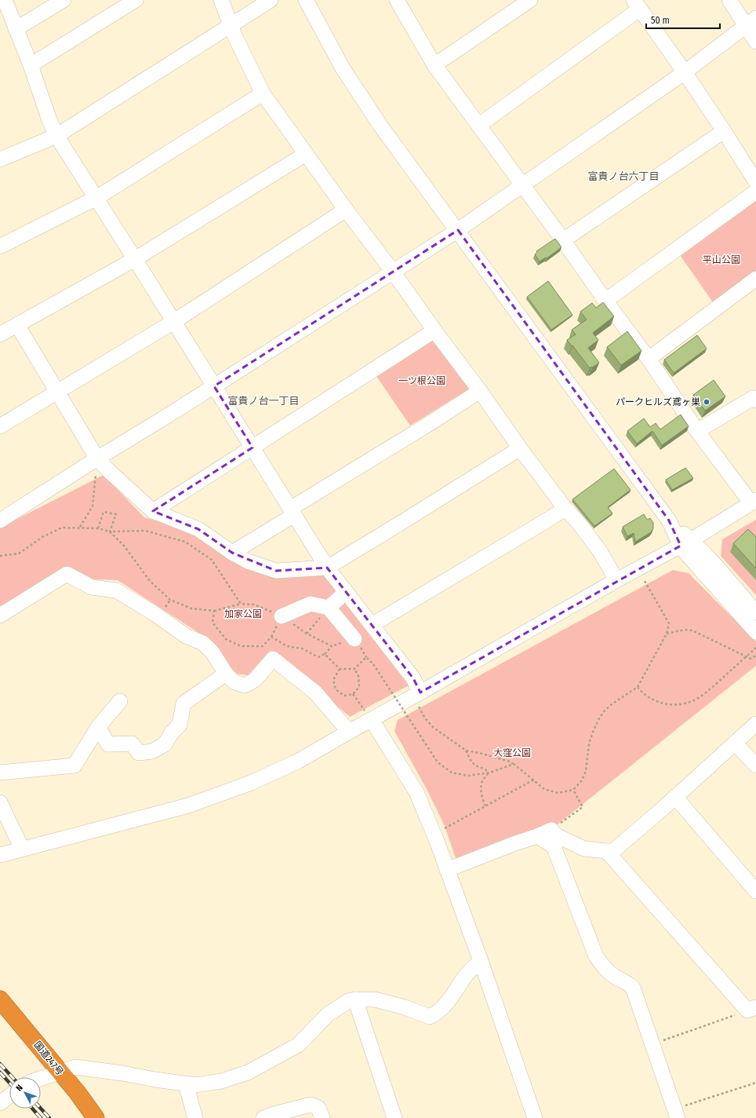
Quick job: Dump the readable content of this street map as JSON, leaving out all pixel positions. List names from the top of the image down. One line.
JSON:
{"streets":{"highway":["国道247号"]},"districts":["富貴ノ台六丁目","富貴ノ台一丁目"],"parks":["平山公園","一ツ根公園","加家公園","大窪公園"],"places":["パークヒルズ鳶ヶ巣"],"scale_bar":"50 m","north":"top left"}
